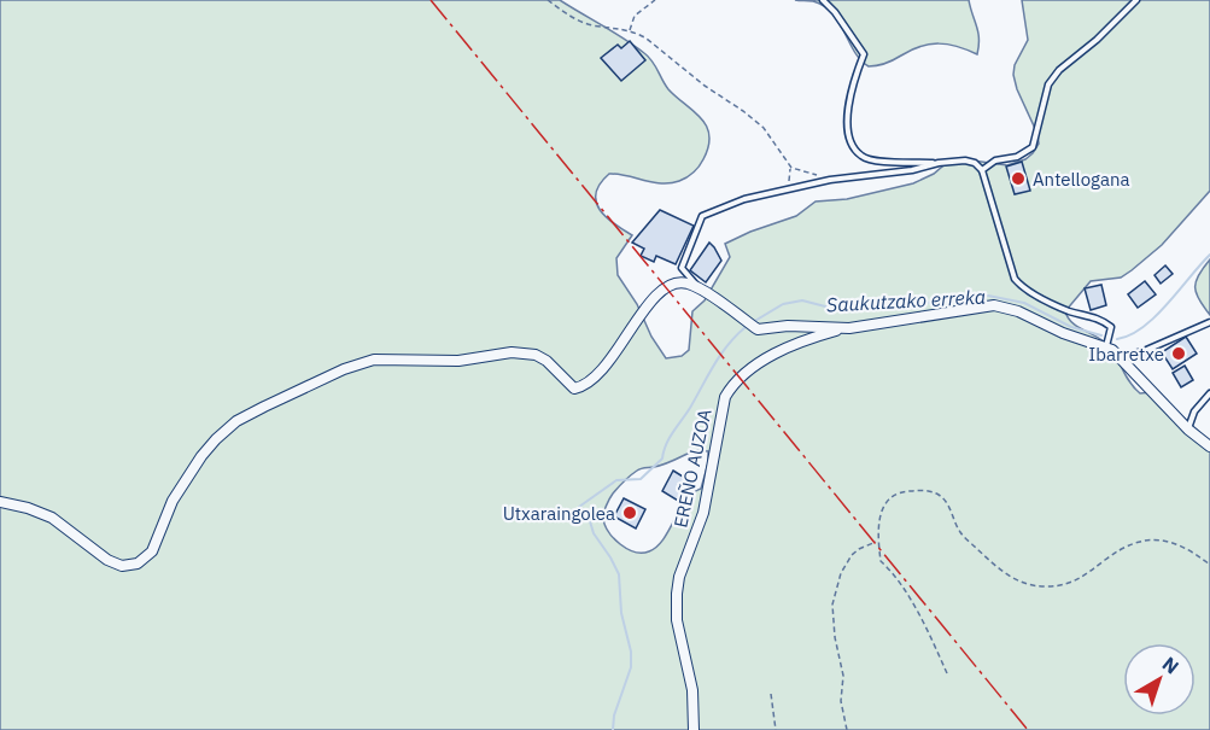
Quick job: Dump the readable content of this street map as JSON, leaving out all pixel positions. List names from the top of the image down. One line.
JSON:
{"streets":{"street":["EREÑO AUZOA"]},"water":["Saukutzako erreka"],"places":["Antellogana","Ibarretxe","Utxaraingolea"],"north":"top right"}
